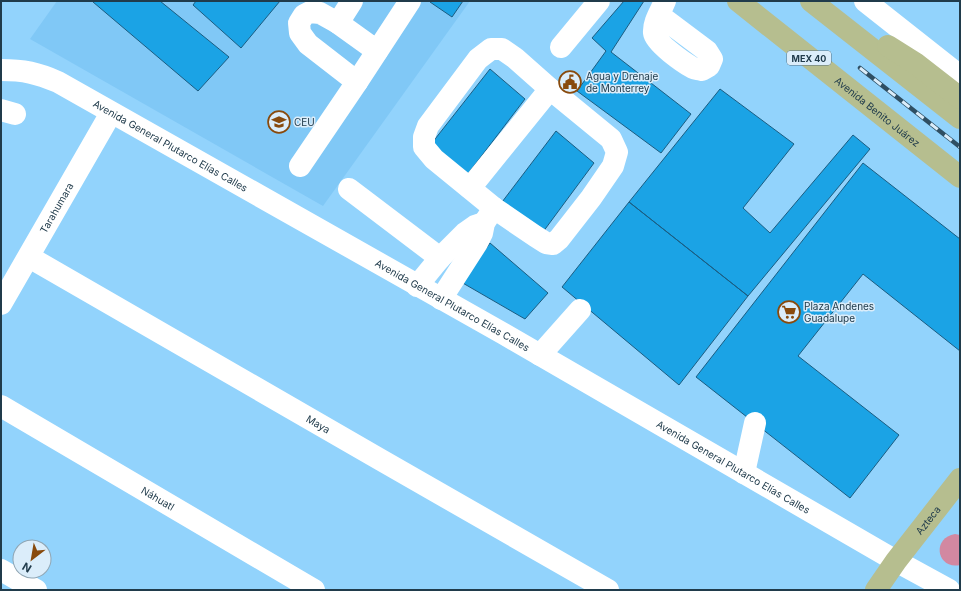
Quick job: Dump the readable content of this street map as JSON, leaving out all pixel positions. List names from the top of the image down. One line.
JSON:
{"streets":{"main road":["MEX 40","Avenida Benito Juárez","Azteca"],"street":["Avenida General Plutarco Elías Calles","Tarahumara","Maya","Náhuatl"]},"crossings":[["Avenida General Plutarco Elías Calles","Tarahumara"],["Avenida General Plutarco Elías Calles","Azteca"],["Tarahumara","Maya"]],"places":{"public building":["Agua y Drenaje de Monterrey"],"school or university":["CEU"],"supermarket":["Plaza Andenes Guadalupe"]},"north":"bottom left"}
